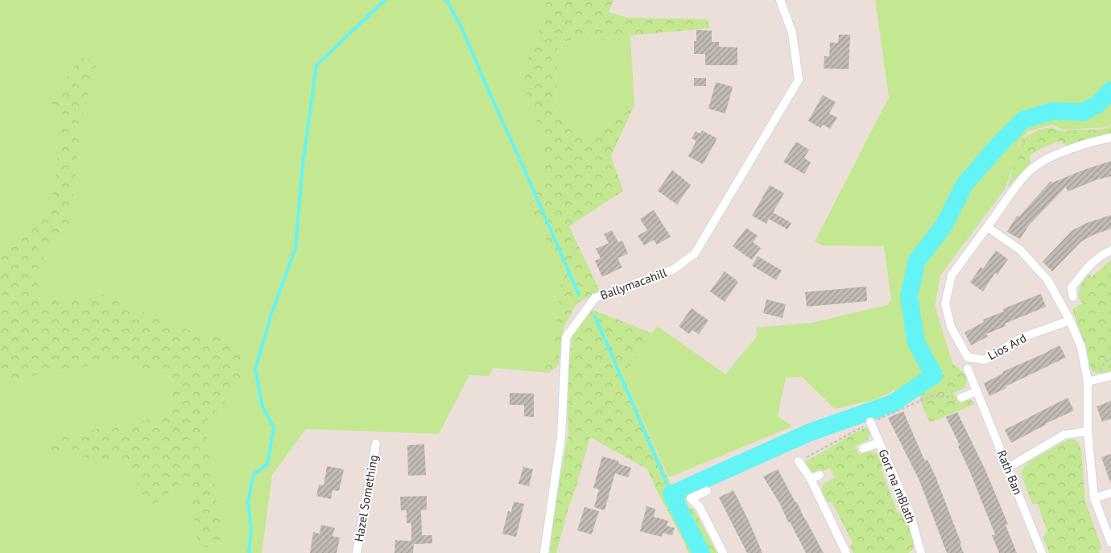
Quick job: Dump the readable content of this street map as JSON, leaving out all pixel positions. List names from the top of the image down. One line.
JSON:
{"streets":{"street":["Ballymacahill","Lios Ard","Rath Ban","Gort na mBlath","Hazel Something"]}}
